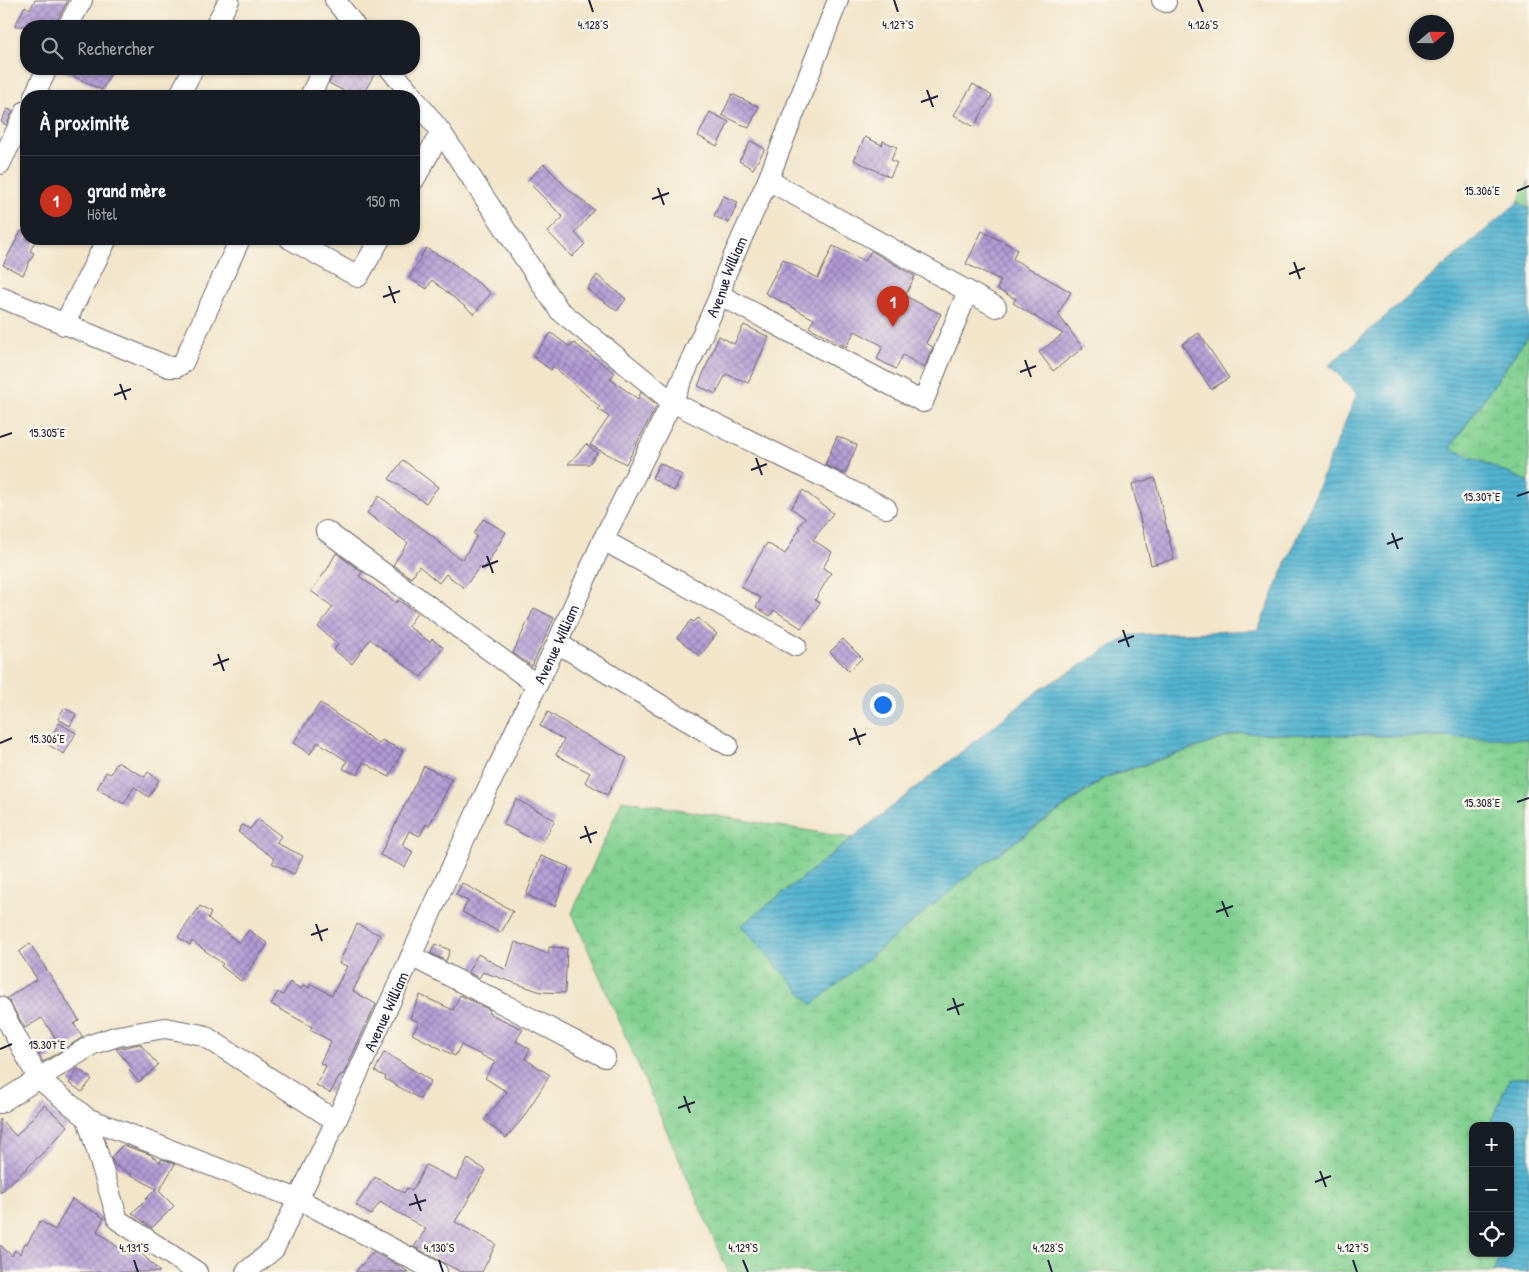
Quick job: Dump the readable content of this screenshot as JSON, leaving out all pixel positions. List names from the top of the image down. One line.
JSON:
{"streets":{"street":["Avenue William"]},"north":"right","page":{"search":"Rechercher","heading":"À proximité","list":[{"mark":"1","name":"grand mère","note":"Hôtel","value":"150 m"}],"pins":"1","map_buttons":["+","−"]},"coordinates":["4.128°S","4.127°S","4.126°S","15.306°E","15.305°E","15.307°E","15.308°E","4.131°S","4.130°S","4.129°S"]}
